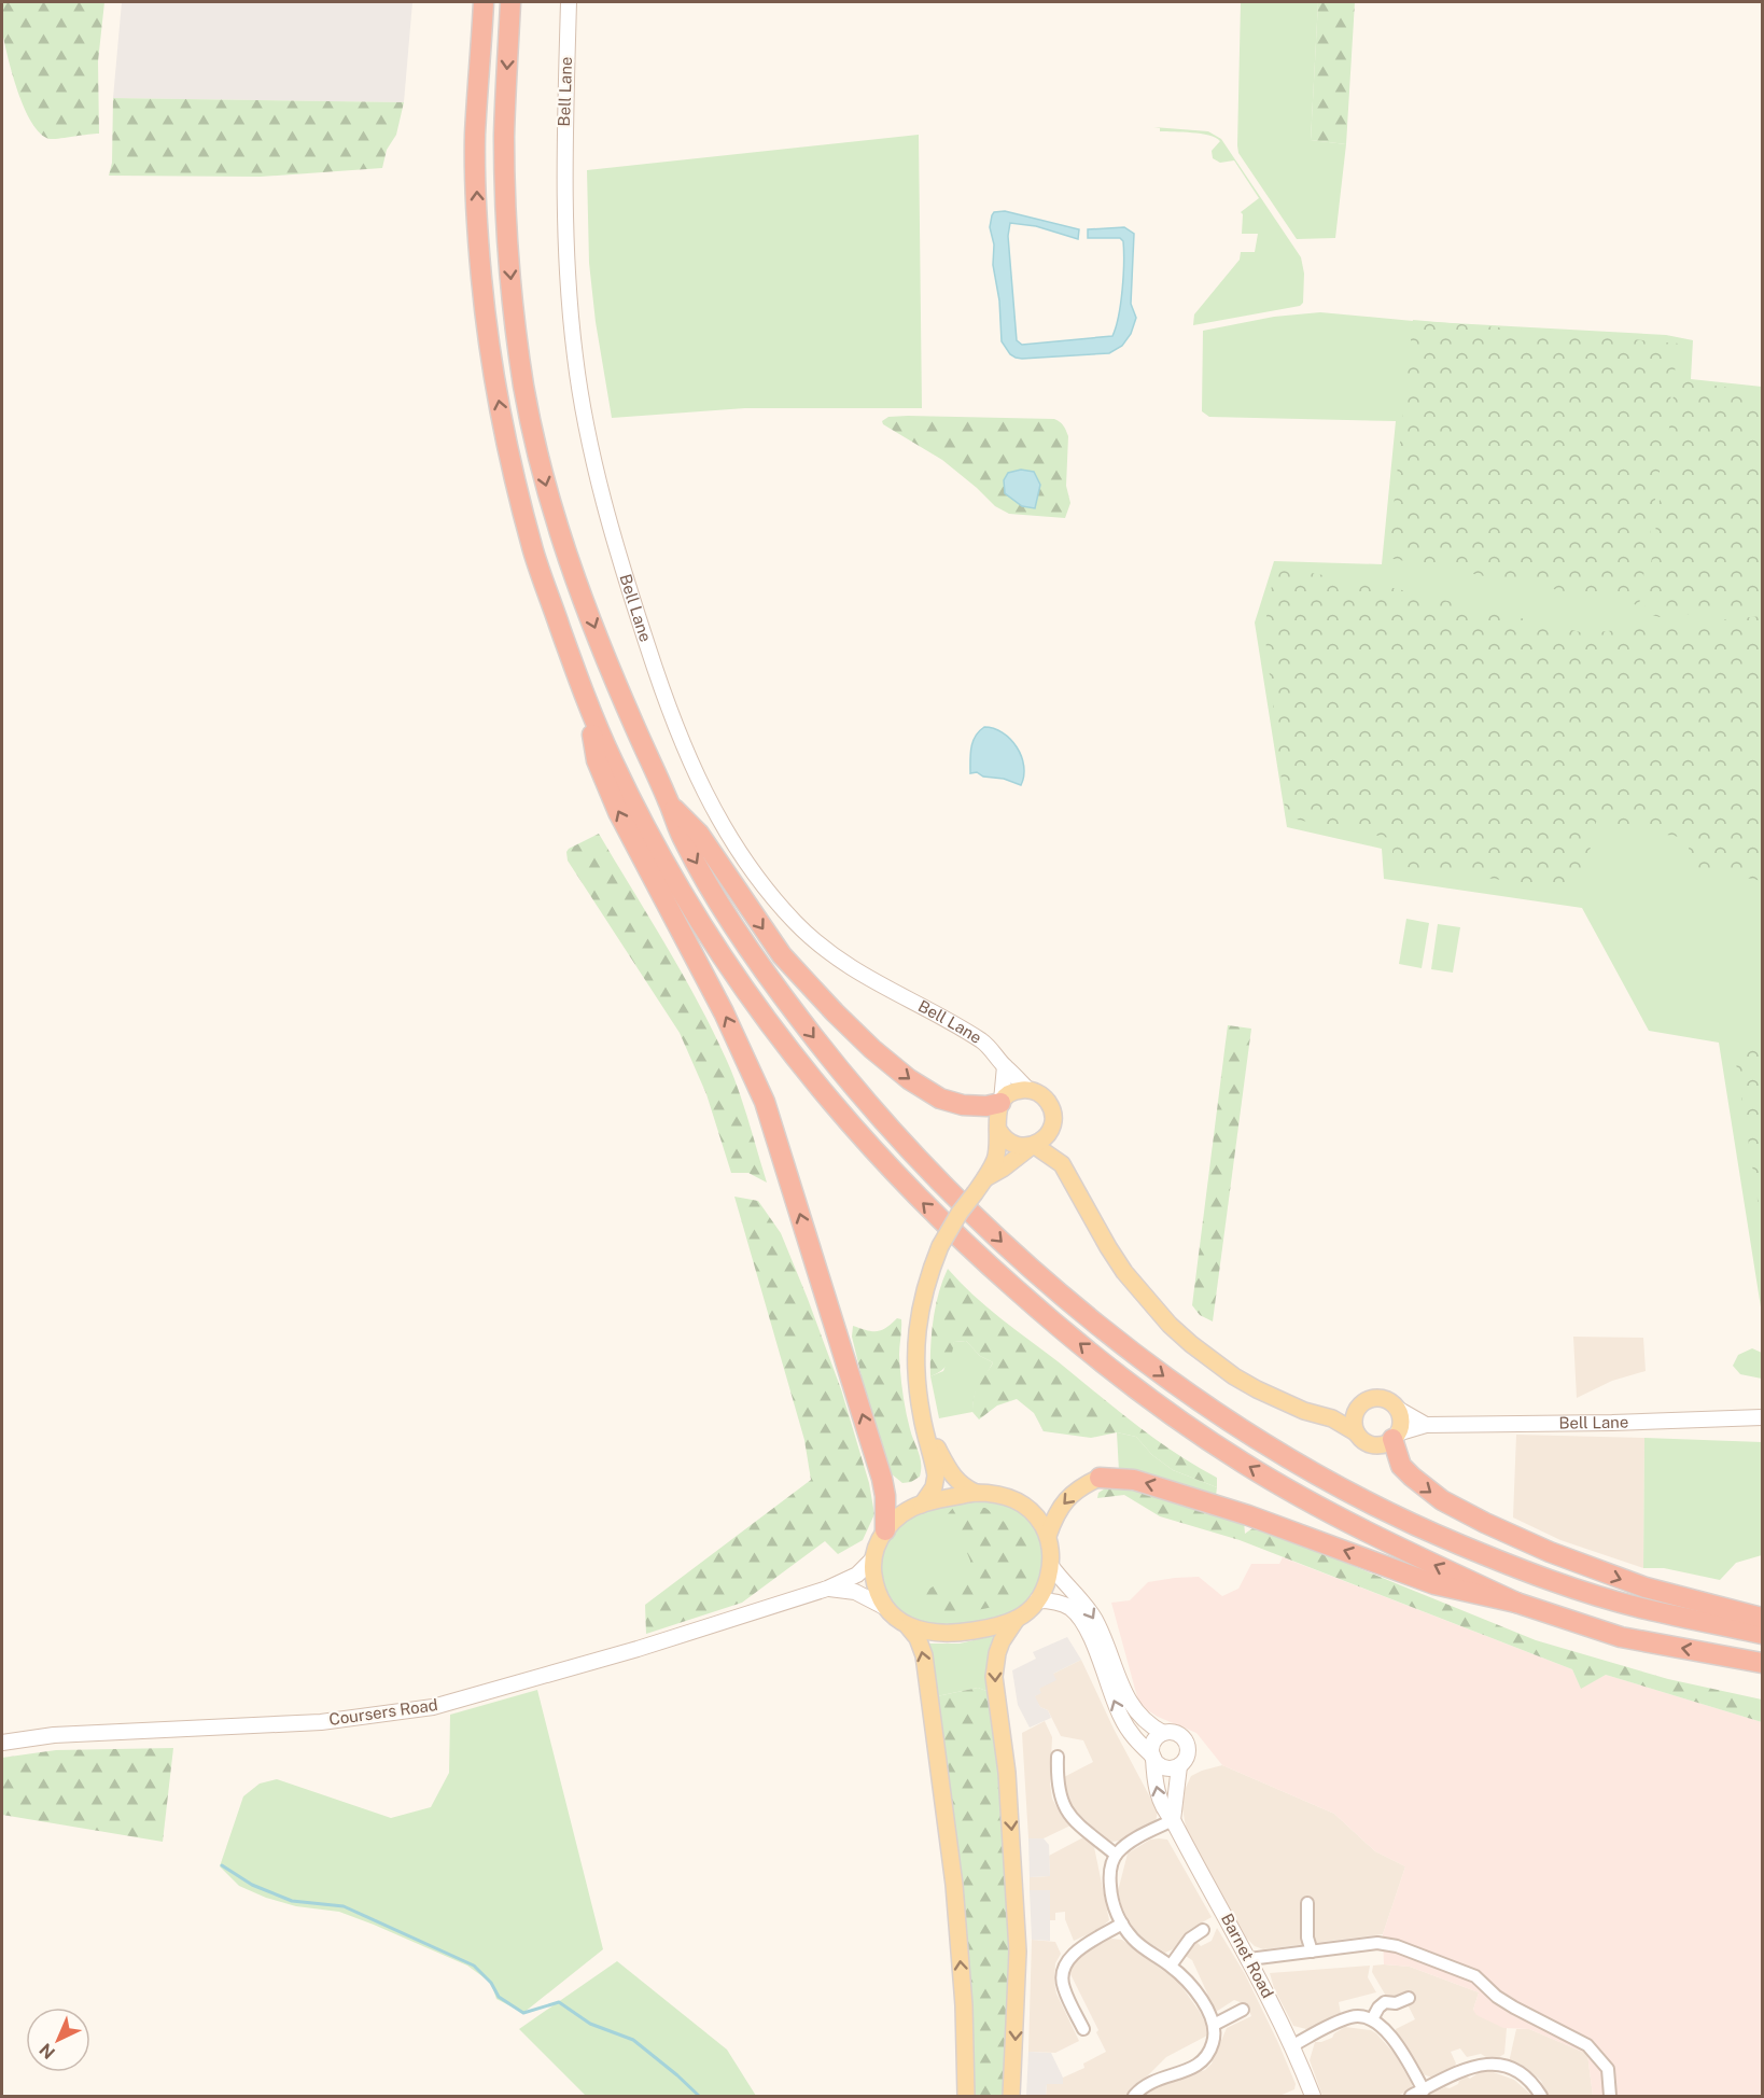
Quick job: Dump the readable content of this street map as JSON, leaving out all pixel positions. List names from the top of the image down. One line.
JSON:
{"streets":{"street":["Bell Lane","Coursers Road","Barnet Road"]},"north":"bottom left"}
